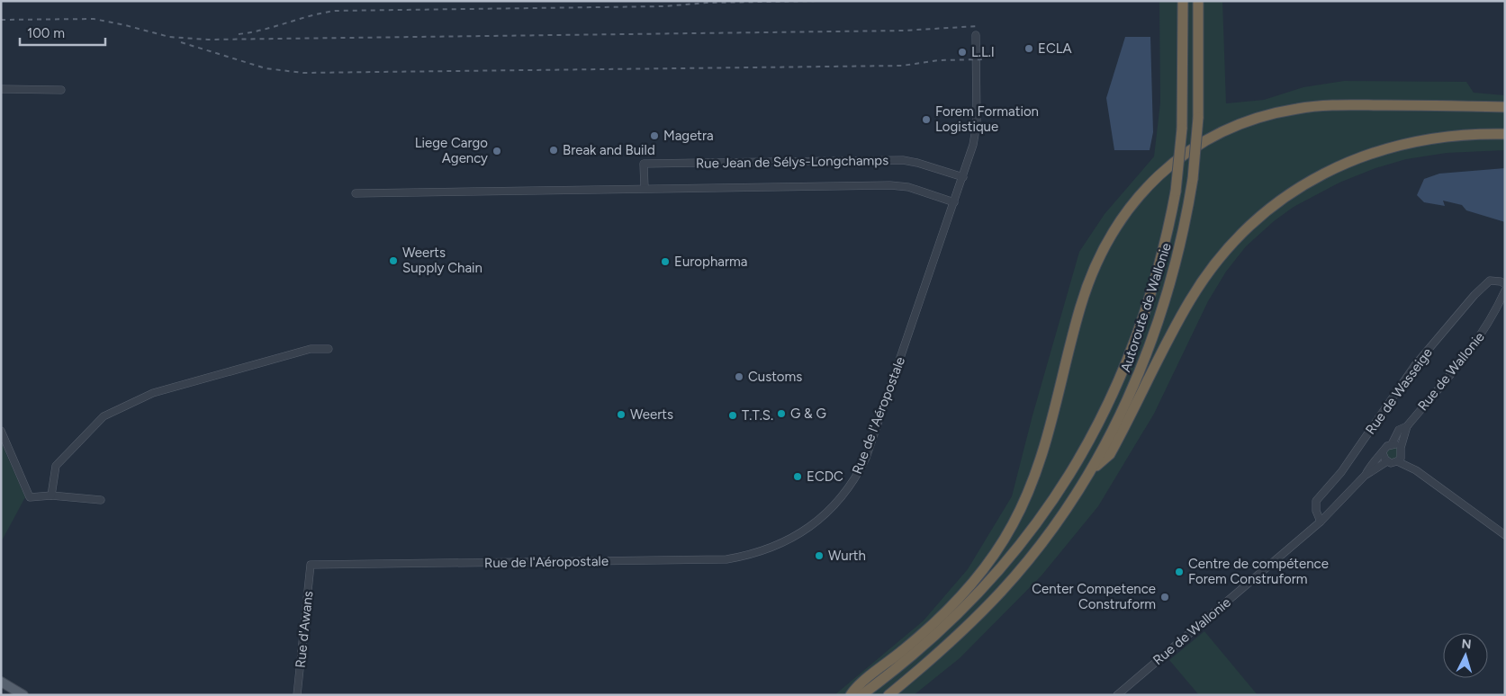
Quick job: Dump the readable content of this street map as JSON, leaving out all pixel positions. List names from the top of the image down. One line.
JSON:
{"streets":{"highway":["Autoroute de Wallonie"],"street":["Rue Jean de Sélys-Longchamps","Rue de Wallonie","Rue de Wasseige","Rue de l'Aéropostale","Rue d'Awans"]},"crossings":[["Rue Jean de Sélys-Longchamps","Rue de l'Aéropostale"],["Rue de Wallonie","Rue de Wasseige"],["Rue de l'Aéropostale","Rue d'Awans"]],"places":["ECLA","L.L.I","Forem Formation Logistique","Magetra","Break and Build","Liege Cargo Agency","Weerts Supply Chain","Europharma","Customs","G & G","Weerts","T.T.S.","ECDC","Wurth","Centre de compétence Forem Construform","Center Competence Construform"],"scale_bar":"100 m","north":"top"}
